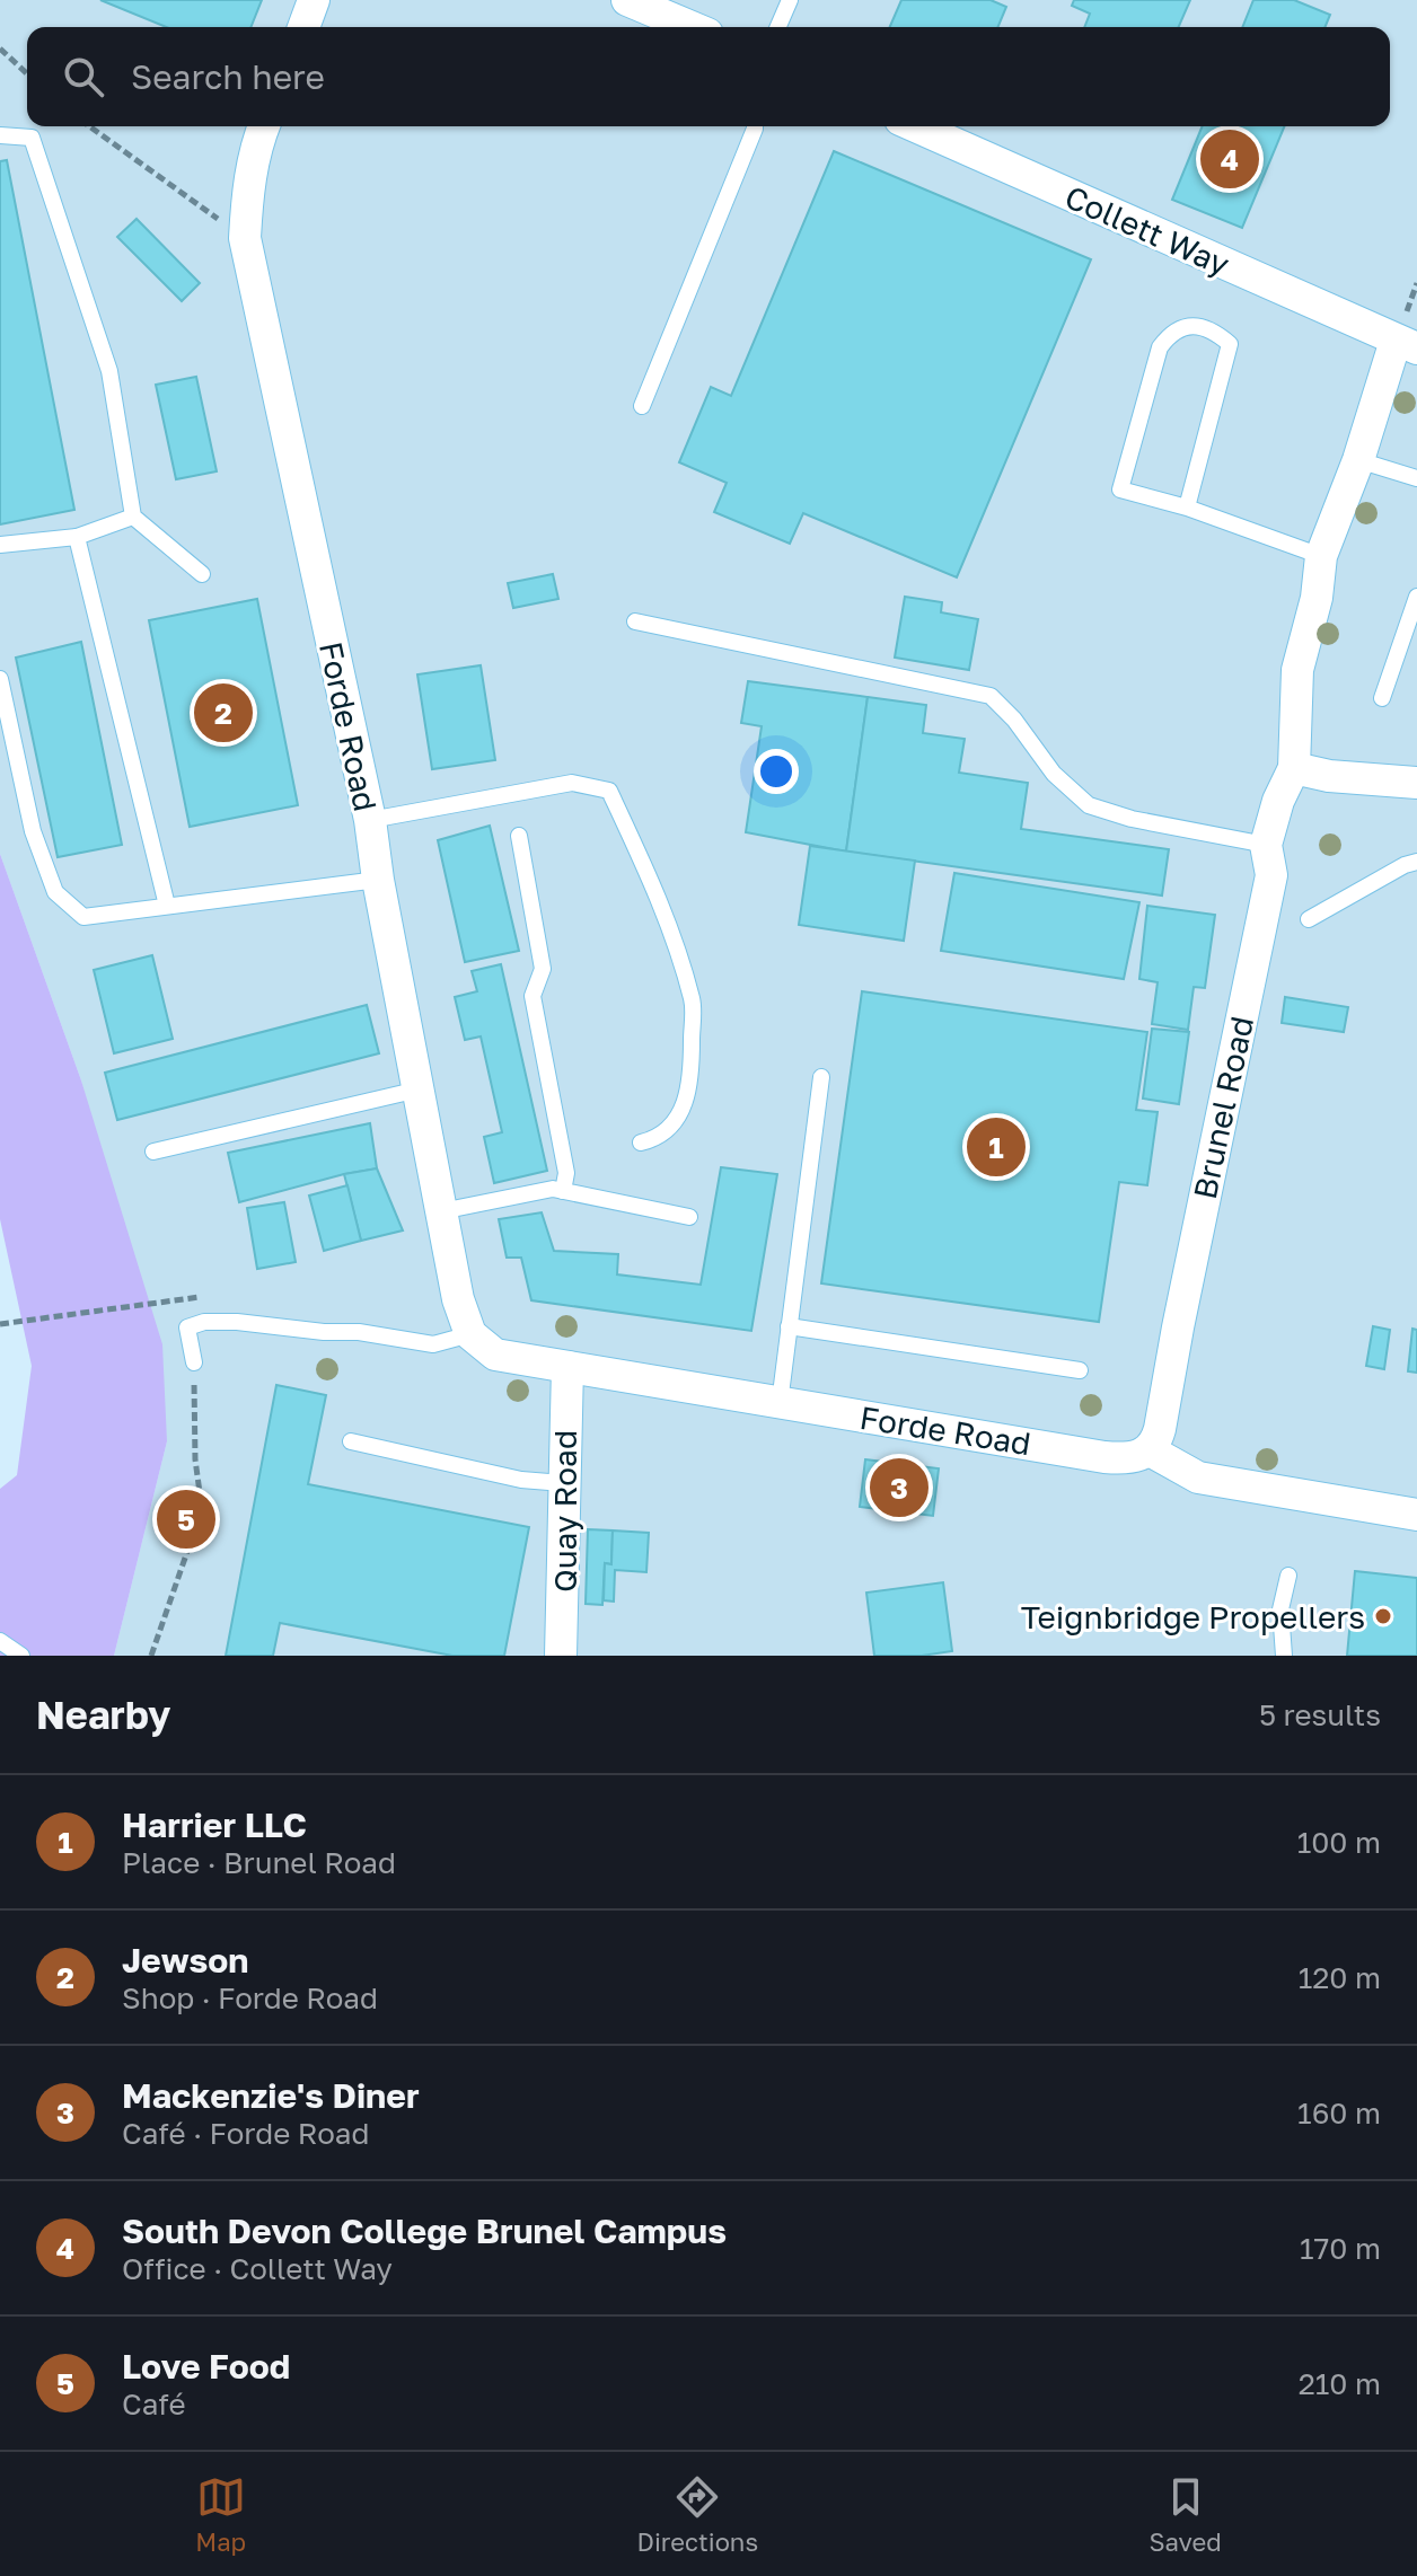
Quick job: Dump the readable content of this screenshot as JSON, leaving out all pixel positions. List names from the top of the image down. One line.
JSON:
{"streets":{"street":["Collett Way","Forde Road","Brunel Road","Quay Road"]},"crossings":[["Collett Way","Brunel Road"],["Forde Road","Brunel Road"],["Forde Road","Quay Road"]],"places":["Teignbridge Propellers"],"page":{"search":"Search here","pins":["4","2","1","3","5"],"heading":["Nearby","5 results"],"list":[{"mark":"1","name":"Harrier LLC","note":"Place · Brunel Road","value":"100 m"},{"mark":"2","name":"Jewson","note":"Shop · Forde Road","value":"120 m"},{"mark":"3","name":"Mackenzie's Diner","note":"Café · Forde Road","value":"160 m"},{"mark":"4","name":"South Devon College Brunel Campus","note":"Office · Collett Way","value":"170 m"},{"mark":"5","name":"Love Food","note":"Café","value":"210 m"}],"nav":["Map","Directions","Saved"]}}
